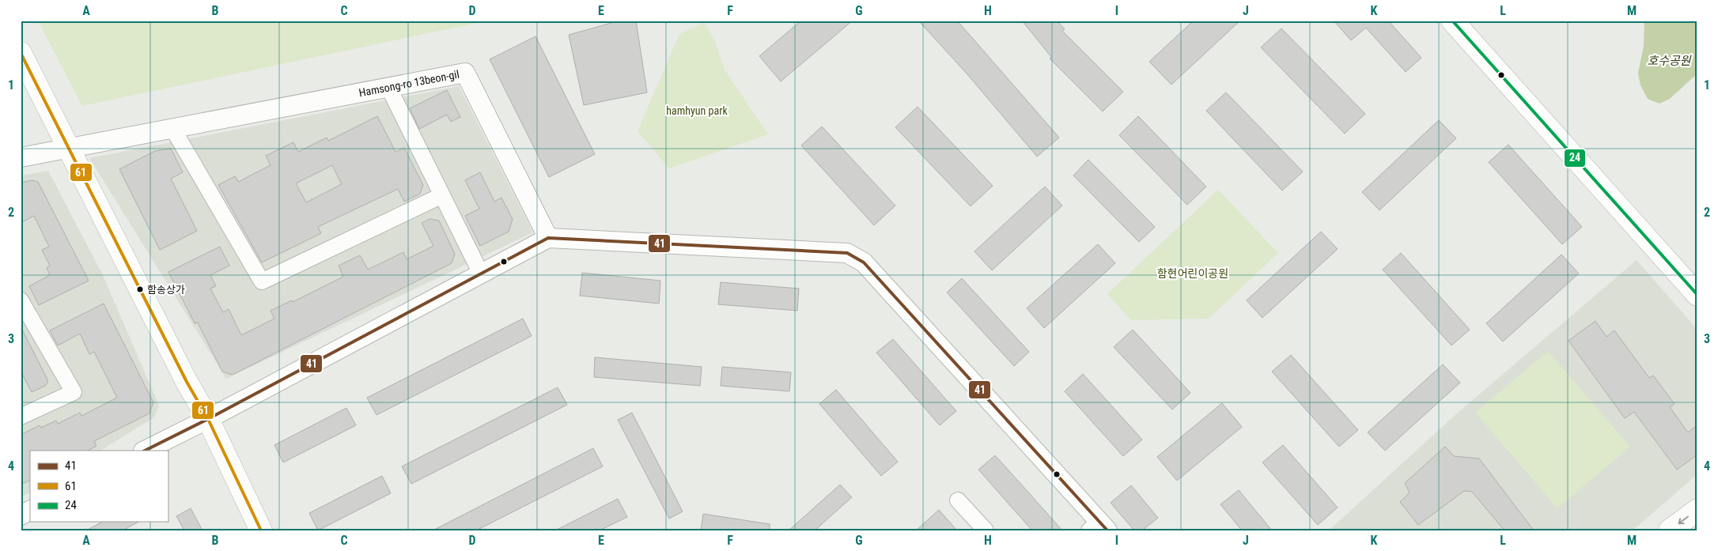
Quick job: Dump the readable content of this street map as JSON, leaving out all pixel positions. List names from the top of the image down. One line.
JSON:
{"streets":{"street":["Hamsong-ro 13beon-gil"]},"water":["호수공원"],"parks":["hamhyun park","함현어린이공원"],"places":["함송상가"],"lines":["transit line 24","transit line 61","transit line 41"],"legend":["41","61","24"],"grid":{"columns":["A","B","C","D","E","F","G","H","I","J","K","L","M"],"rows":["1","2","3","4"]}}
